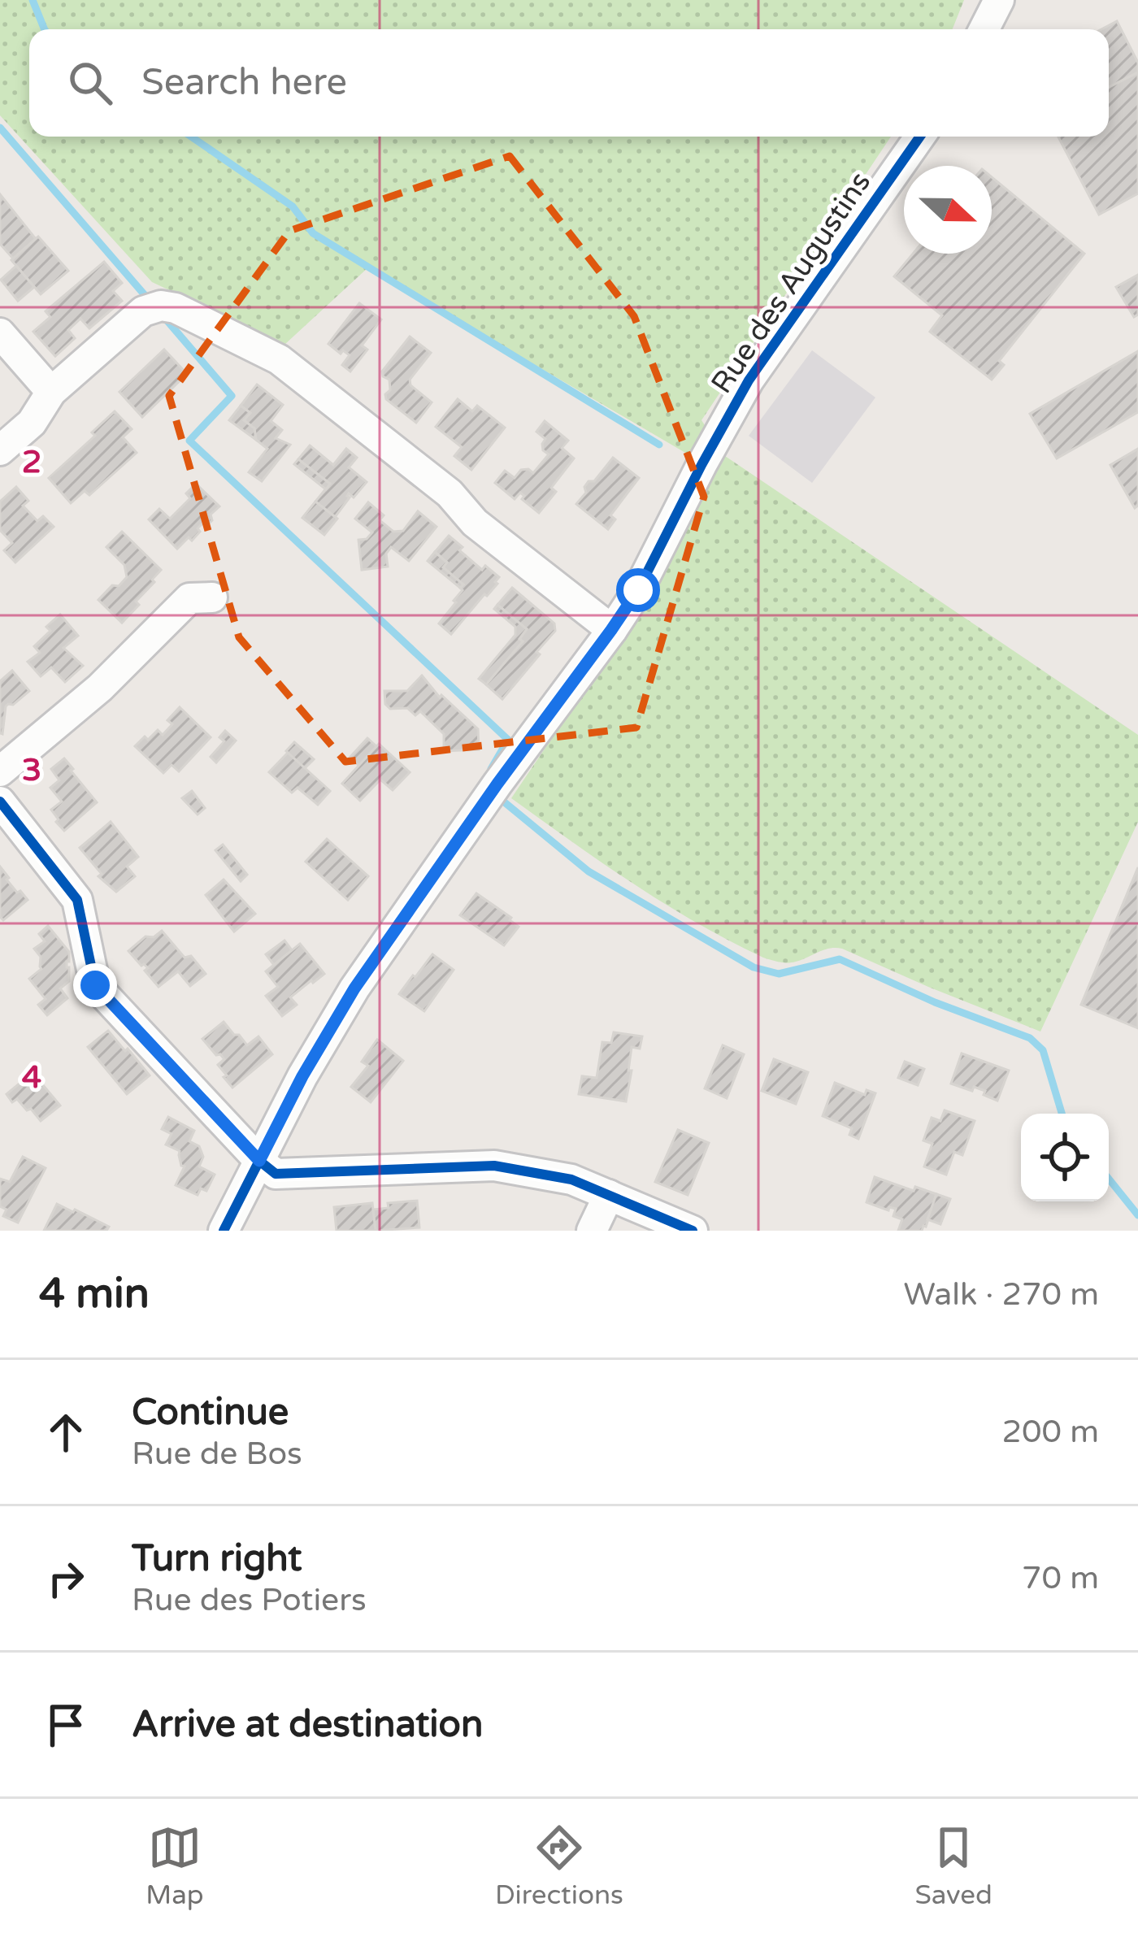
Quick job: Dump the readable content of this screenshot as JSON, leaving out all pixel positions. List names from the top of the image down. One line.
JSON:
{"streets":{"street":["Rue des Augustins"]},"north":"right","page":{"search":"Search here","heading":["4 min","Walk · 270 m"],"list":[["Continue","Rue de Bos","200 m"],["Turn right","Rue des Potiers","70 m"],"Arrive at destination"],"nav":["Map","Directions","Saved"]},"grid":{"rows":["2","3","4"]}}
